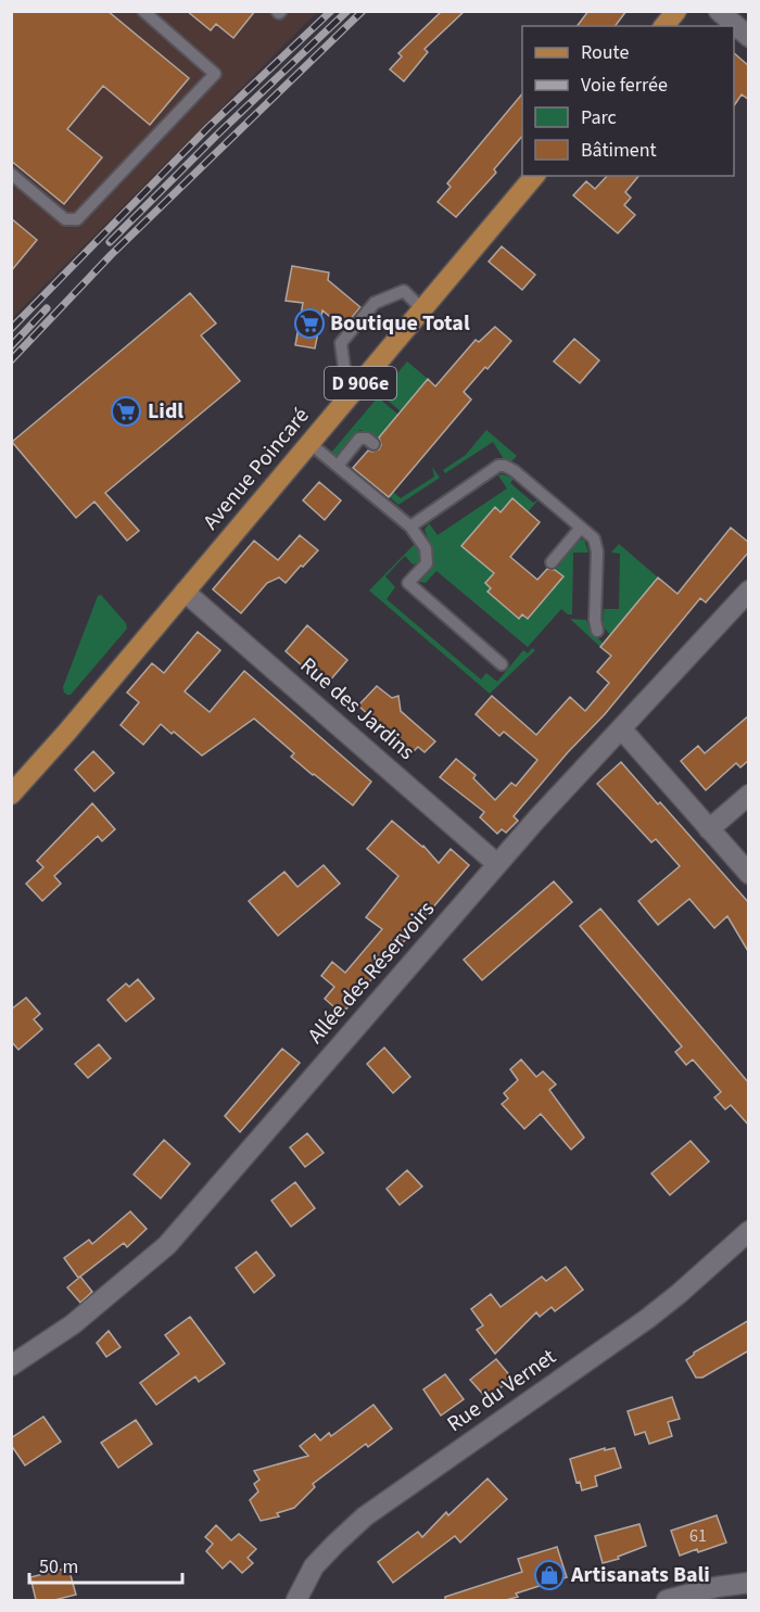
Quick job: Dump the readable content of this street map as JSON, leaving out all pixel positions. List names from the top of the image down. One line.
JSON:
{"streets":{"main road":["D 906e","Avenue Poincaré"],"street":["Rue des Jardins","Allée des Réservoirs","Rue du Vernet"]},"crossings":[["Avenue Poincaré","Rue des Jardins"],["Rue des Jardins","Allée des Réservoirs"]],"places":{"supermarket":["Boutique Total","Lidl"],"shop":["Artisanats Bali"]},"house_numbers":["61"],"legend":["Route","Voie ferrée","Parc","Bâtiment"],"scale_bar":"50 m"}
